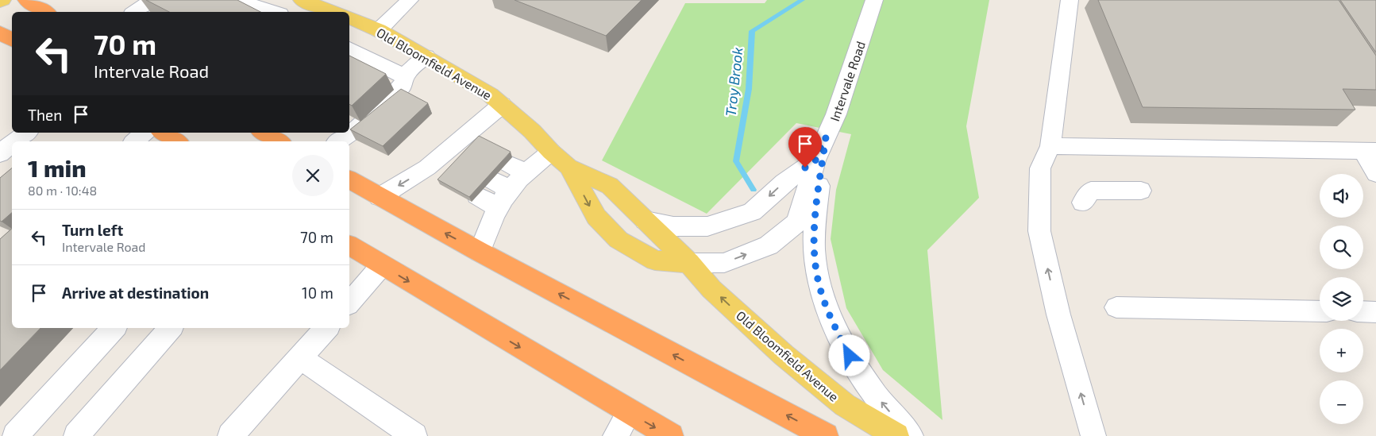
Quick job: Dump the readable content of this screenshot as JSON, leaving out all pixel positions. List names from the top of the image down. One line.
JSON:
{"streets":{"main road":["Old Bloomfield Avenue"],"street":["Intervale Road"]},"crossings":[["Old Bloomfield Avenue","Intervale Road"]],"one_way":["Intervale Road"],"water":["Troy Brook"],"page":{"turn":["70 m","Intervale Road"],"then":"Then","heading":["1 min","80 m · 10:48"],"map_buttons":["+","−"],"list":[{"name":"Turn left","note":"Intervale Road","value":"70 m"},{"name":"Arrive at destination","value":"10 m"}]}}
